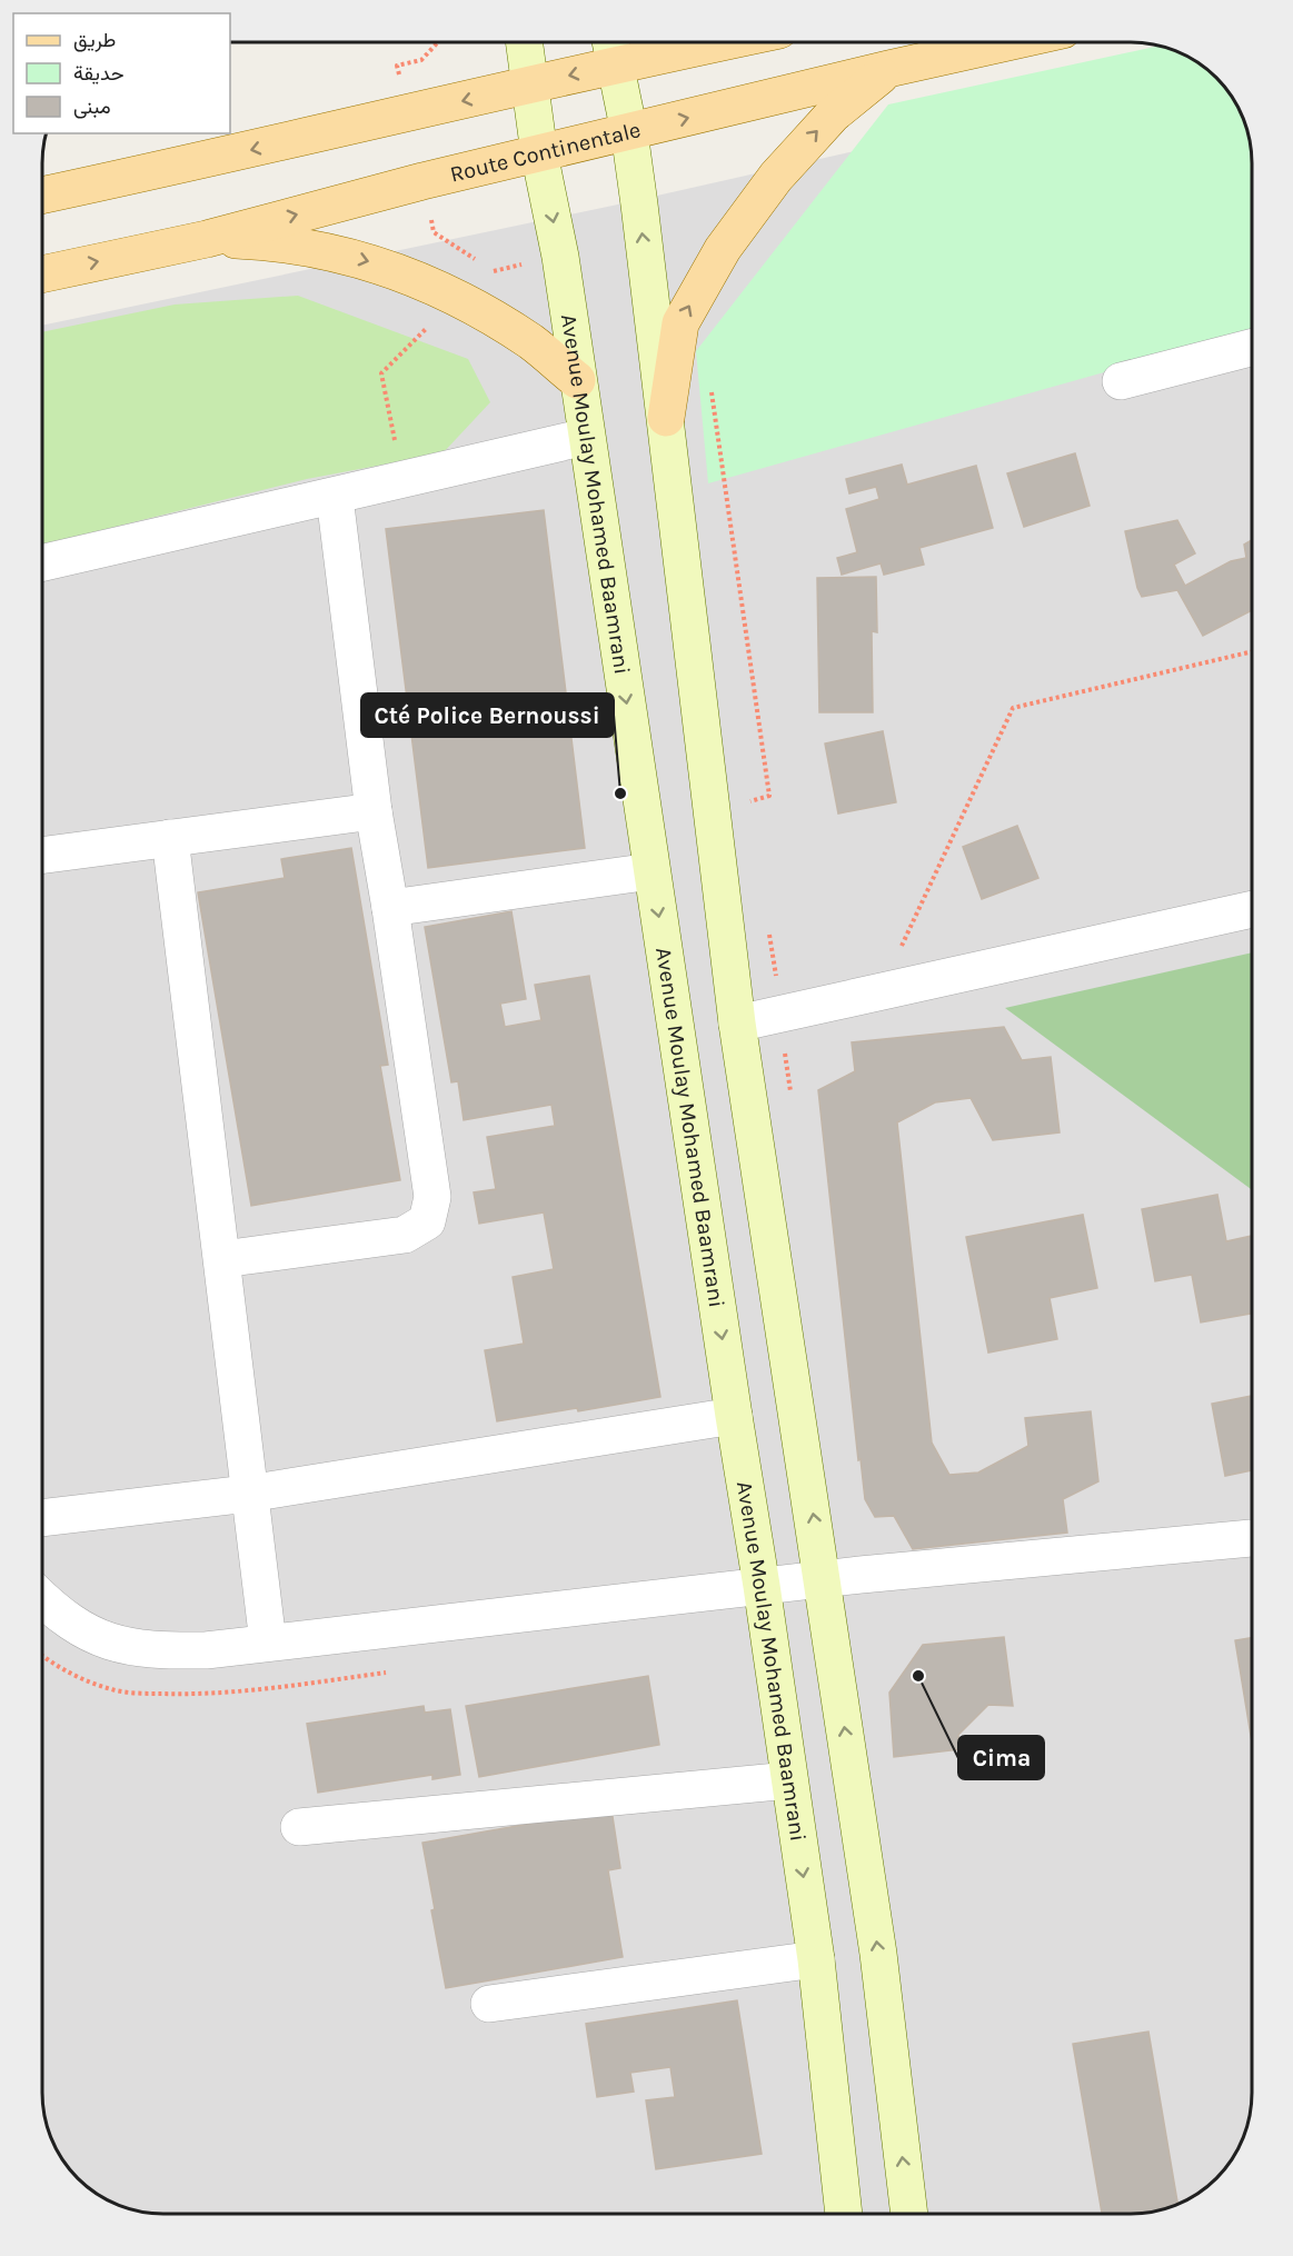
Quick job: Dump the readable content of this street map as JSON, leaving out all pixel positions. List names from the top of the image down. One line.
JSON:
{"streets":{"main road":["Route Continentale"],"street":["Avenue Moulay Mohamed Baamrani"]},"crossings":[["Route Continentale","Avenue Moulay Mohamed Baamrani"]],"places":["Cté Police Bernoussi","Cima"],"legend":["طريق","حديقة","مبنى"]}
